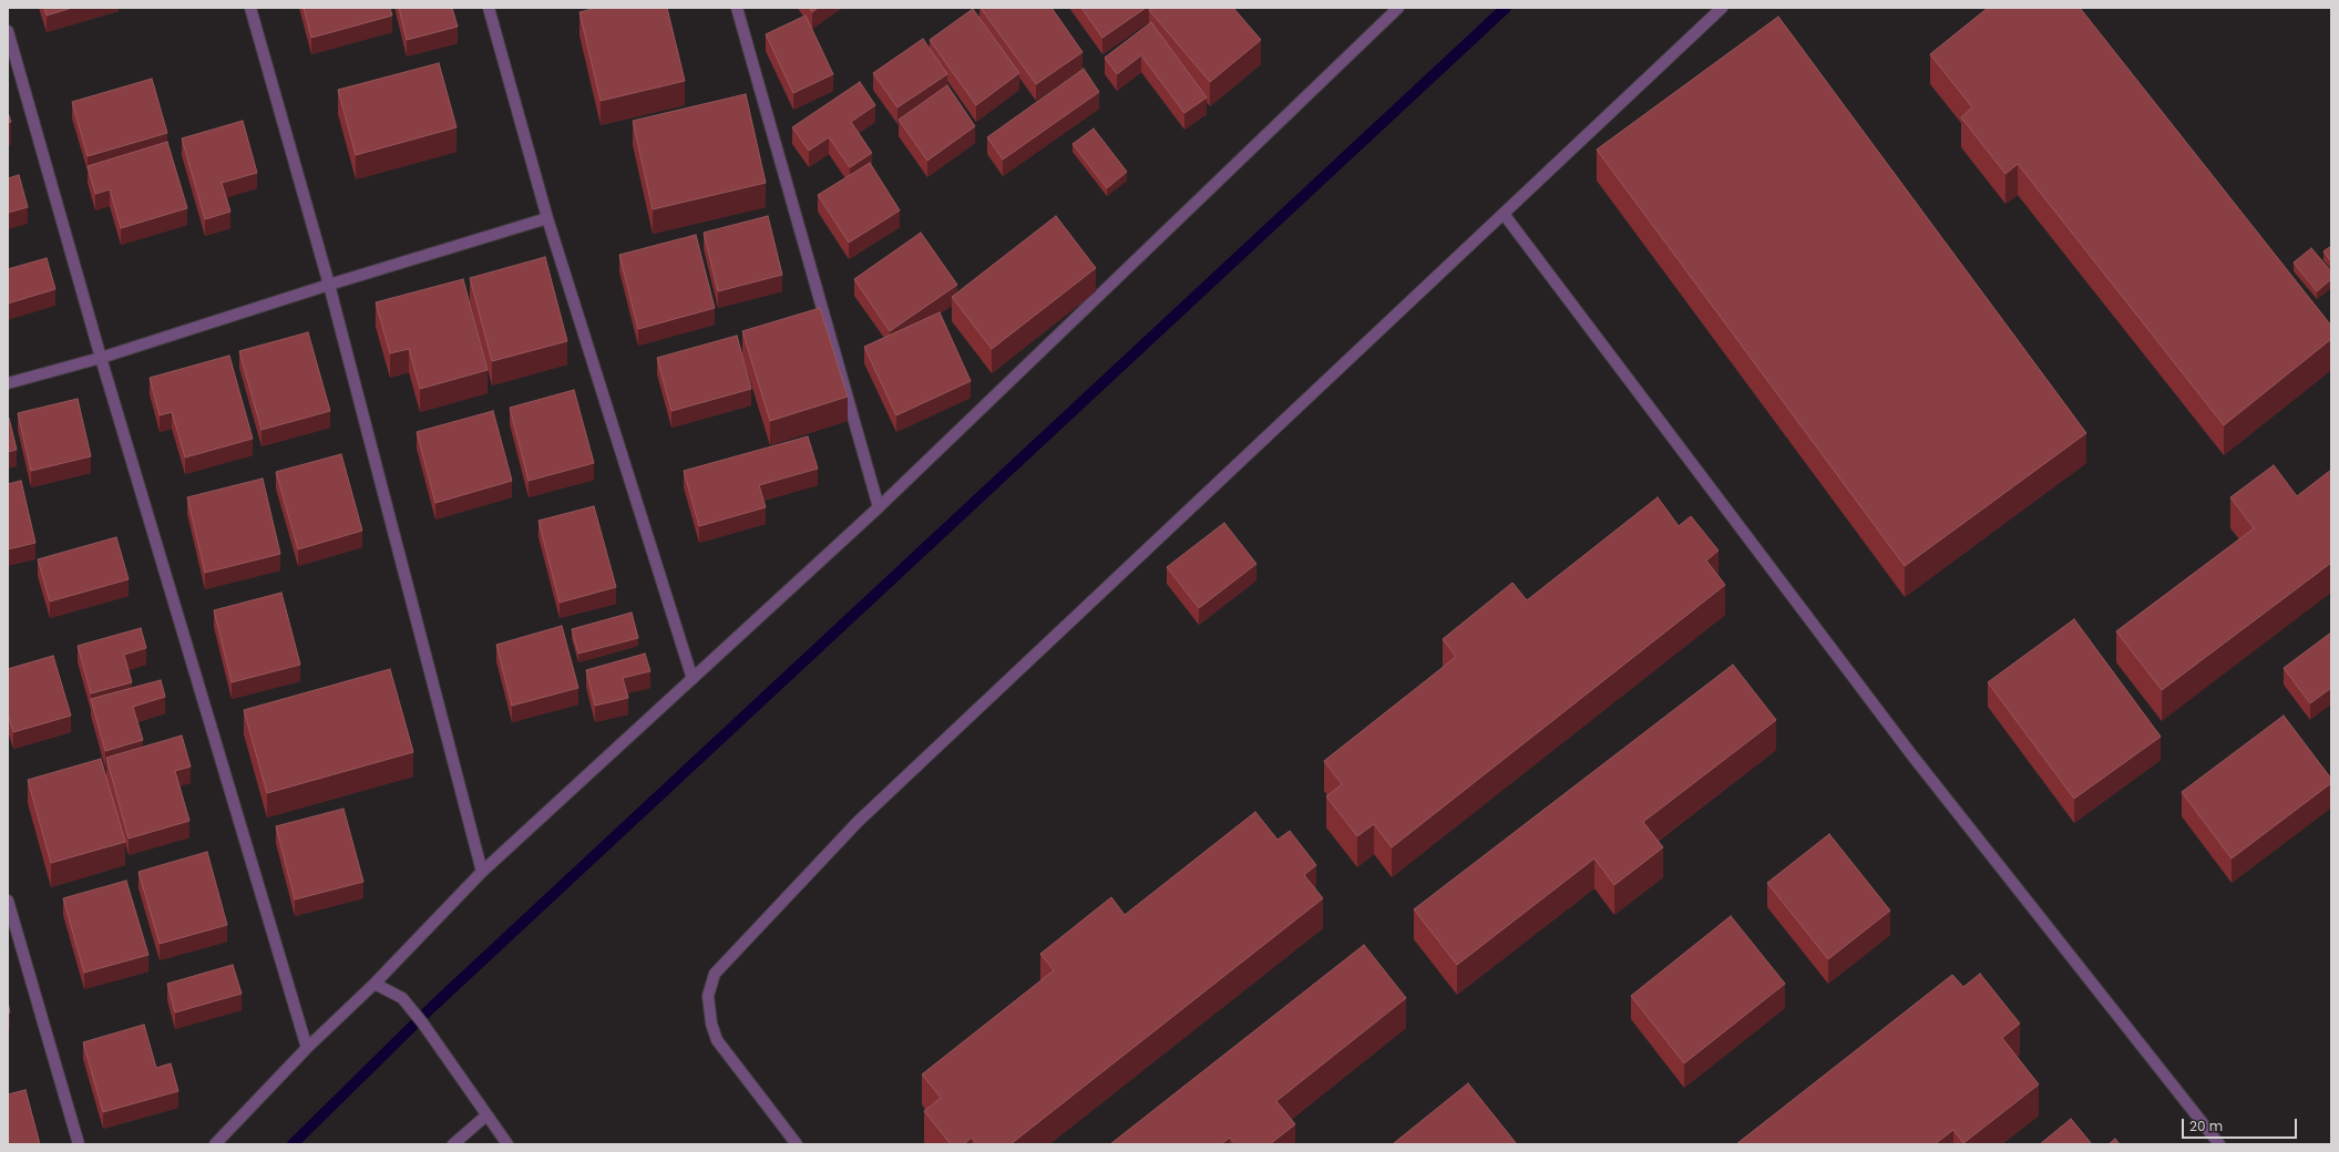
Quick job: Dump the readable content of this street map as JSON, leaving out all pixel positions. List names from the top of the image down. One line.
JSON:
{"scale_bar":"20 m"}
